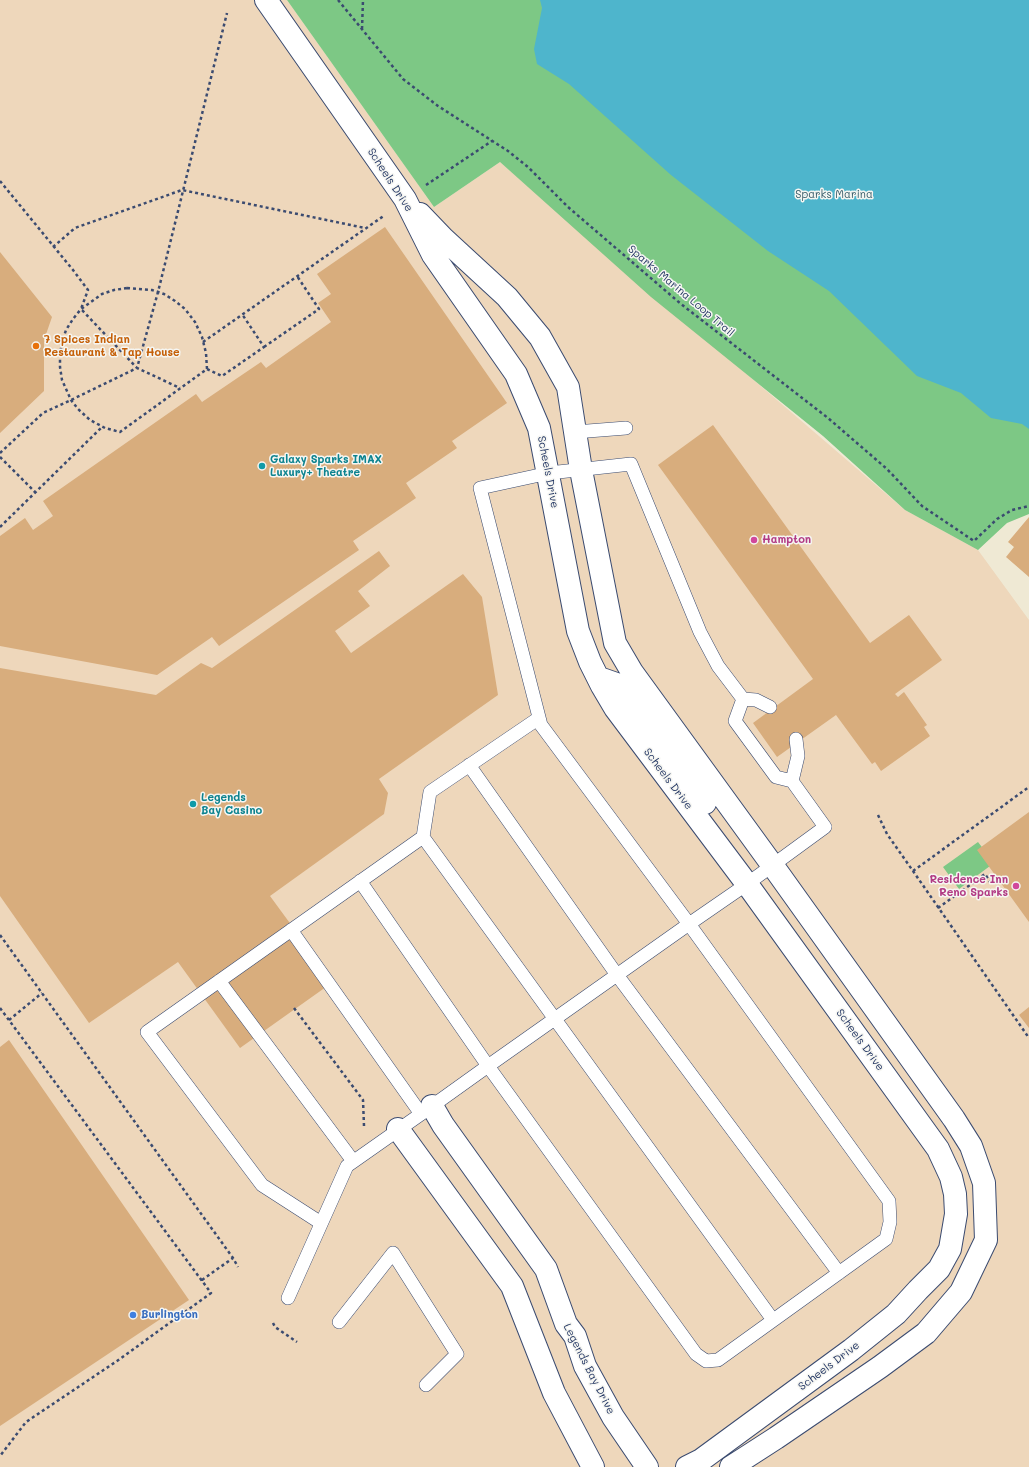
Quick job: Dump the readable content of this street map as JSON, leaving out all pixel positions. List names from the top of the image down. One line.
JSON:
{"streets":{"street":["Scheels Drive","Legends Bay Drive"],"path":["Sparks Marina Loop Trail"]},"parks":["Sparks Marina"],"places":["7 Spices Indian Restaurant & Tap House","Galaxy Sparks IMAX Luxury+ Theatre","Hampton","Legends Bay Casino","Residence Inn Reno Sparks","Burlington"]}
